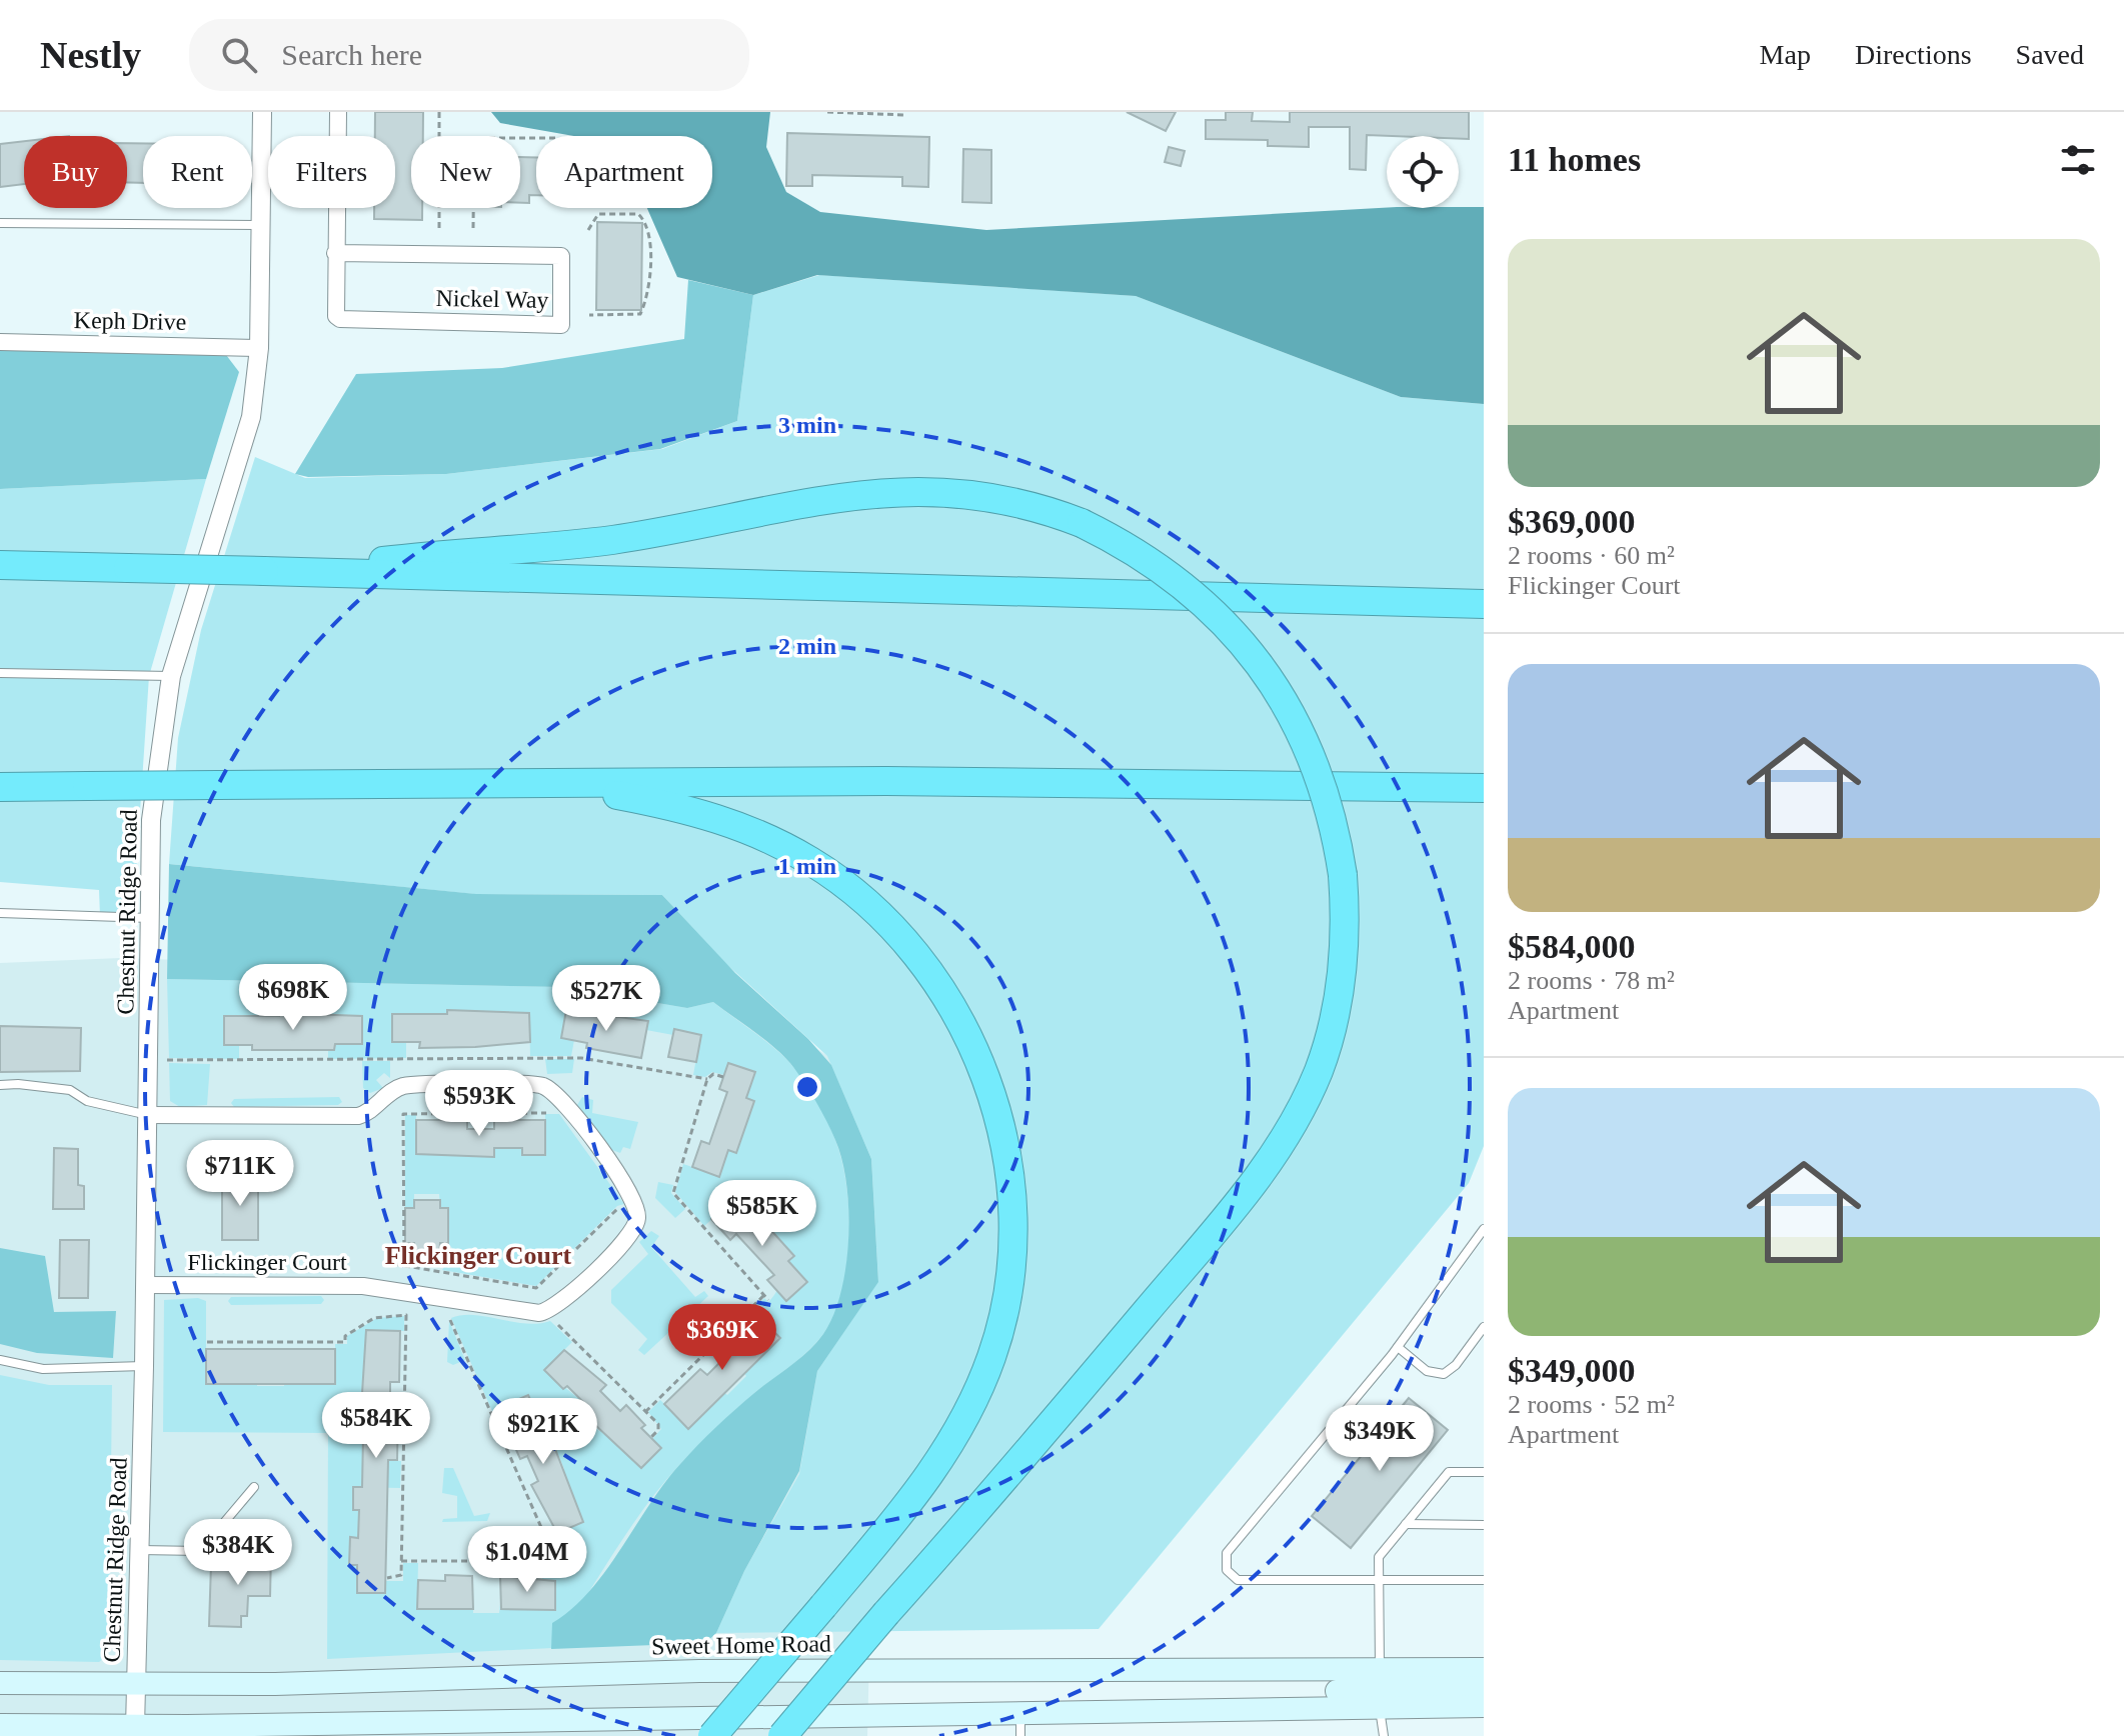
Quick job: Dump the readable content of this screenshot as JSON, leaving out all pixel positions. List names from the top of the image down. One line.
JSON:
{"streets":{"main road":["Sweet Home Road"],"street":["Nickel Way","Keph Drive","Chestnut Ridge Road","Flickinger Court"]},"crossings":[["Keph Drive","Chestnut Ridge Road"],["Chestnut Ridge Road","Flickinger Court"],["Chestnut Ridge Road","Sweet Home Road"]],"districts":["Flickinger Court"],"page":{"header":"Nestly","search":"Search here","nav":["Map","Directions","Saved"],"heading":"11 homes","chip":["Buy","Rent","Filters","New","Apartment"],"list":[{"name":"$369,000","note":"2 rooms · 60 m² · Flickinger Court"},{"name":"$584,000","note":"2 rooms · 78 m² · Apartment"},{"name":"$349,000","note":"2 rooms · 52 m² · Apartment"}],"price":["$698K","$527K","$593K","$711K","$585K","$369K","$584K","$921K","$349K","$384K","$1.04M"]},"rings":["3 min","2 min","1 min"]}
